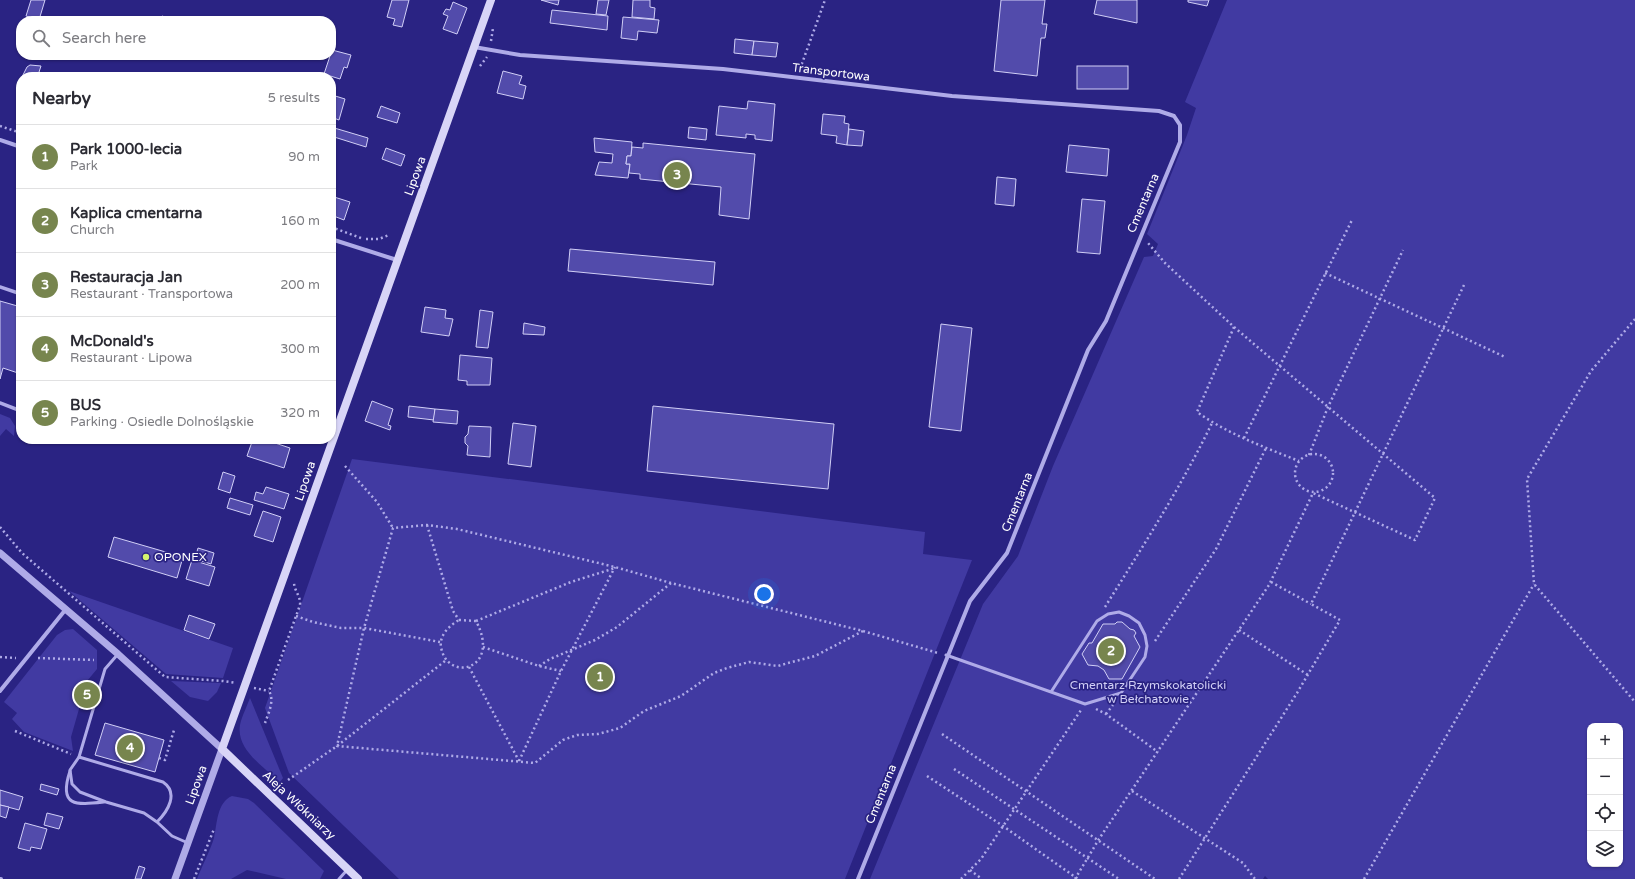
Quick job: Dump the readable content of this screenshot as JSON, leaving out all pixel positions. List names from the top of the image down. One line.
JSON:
{"streets":{"main road":["Lipowa","Aleja Włókniarzy"],"street":["Transportowa","Cmentarna"]},"crossings":[["Transportowa","Lipowa"],["Transportowa","Cmentarna"],["Lipowa","Aleja Włókniarzy"]],"parks":["Cmentarz Rzymskokatolicki w Bełchatowie"],"places":["OPONEX"],"page":{"search":"Search here","heading":["Nearby","5 results"],"list":[{"mark":"1","name":"Park 1000-lecia","note":"Park","value":"90 m"},{"mark":"2","name":"Kaplica cmentarna","note":"Church","value":"160 m"},{"mark":"3","name":"Restauracja Jan","note":"Restaurant · Transportowa","value":"200 m"},{"mark":"4","name":"McDonald's","note":"Restaurant · Lipowa","value":"300 m"},{"mark":"5","name":"BUS","note":"Parking · Osiedle Dolnośląskie","value":"320 m"}],"pins":["3","2","1","5","4"],"map_buttons":["+","−"]}}
